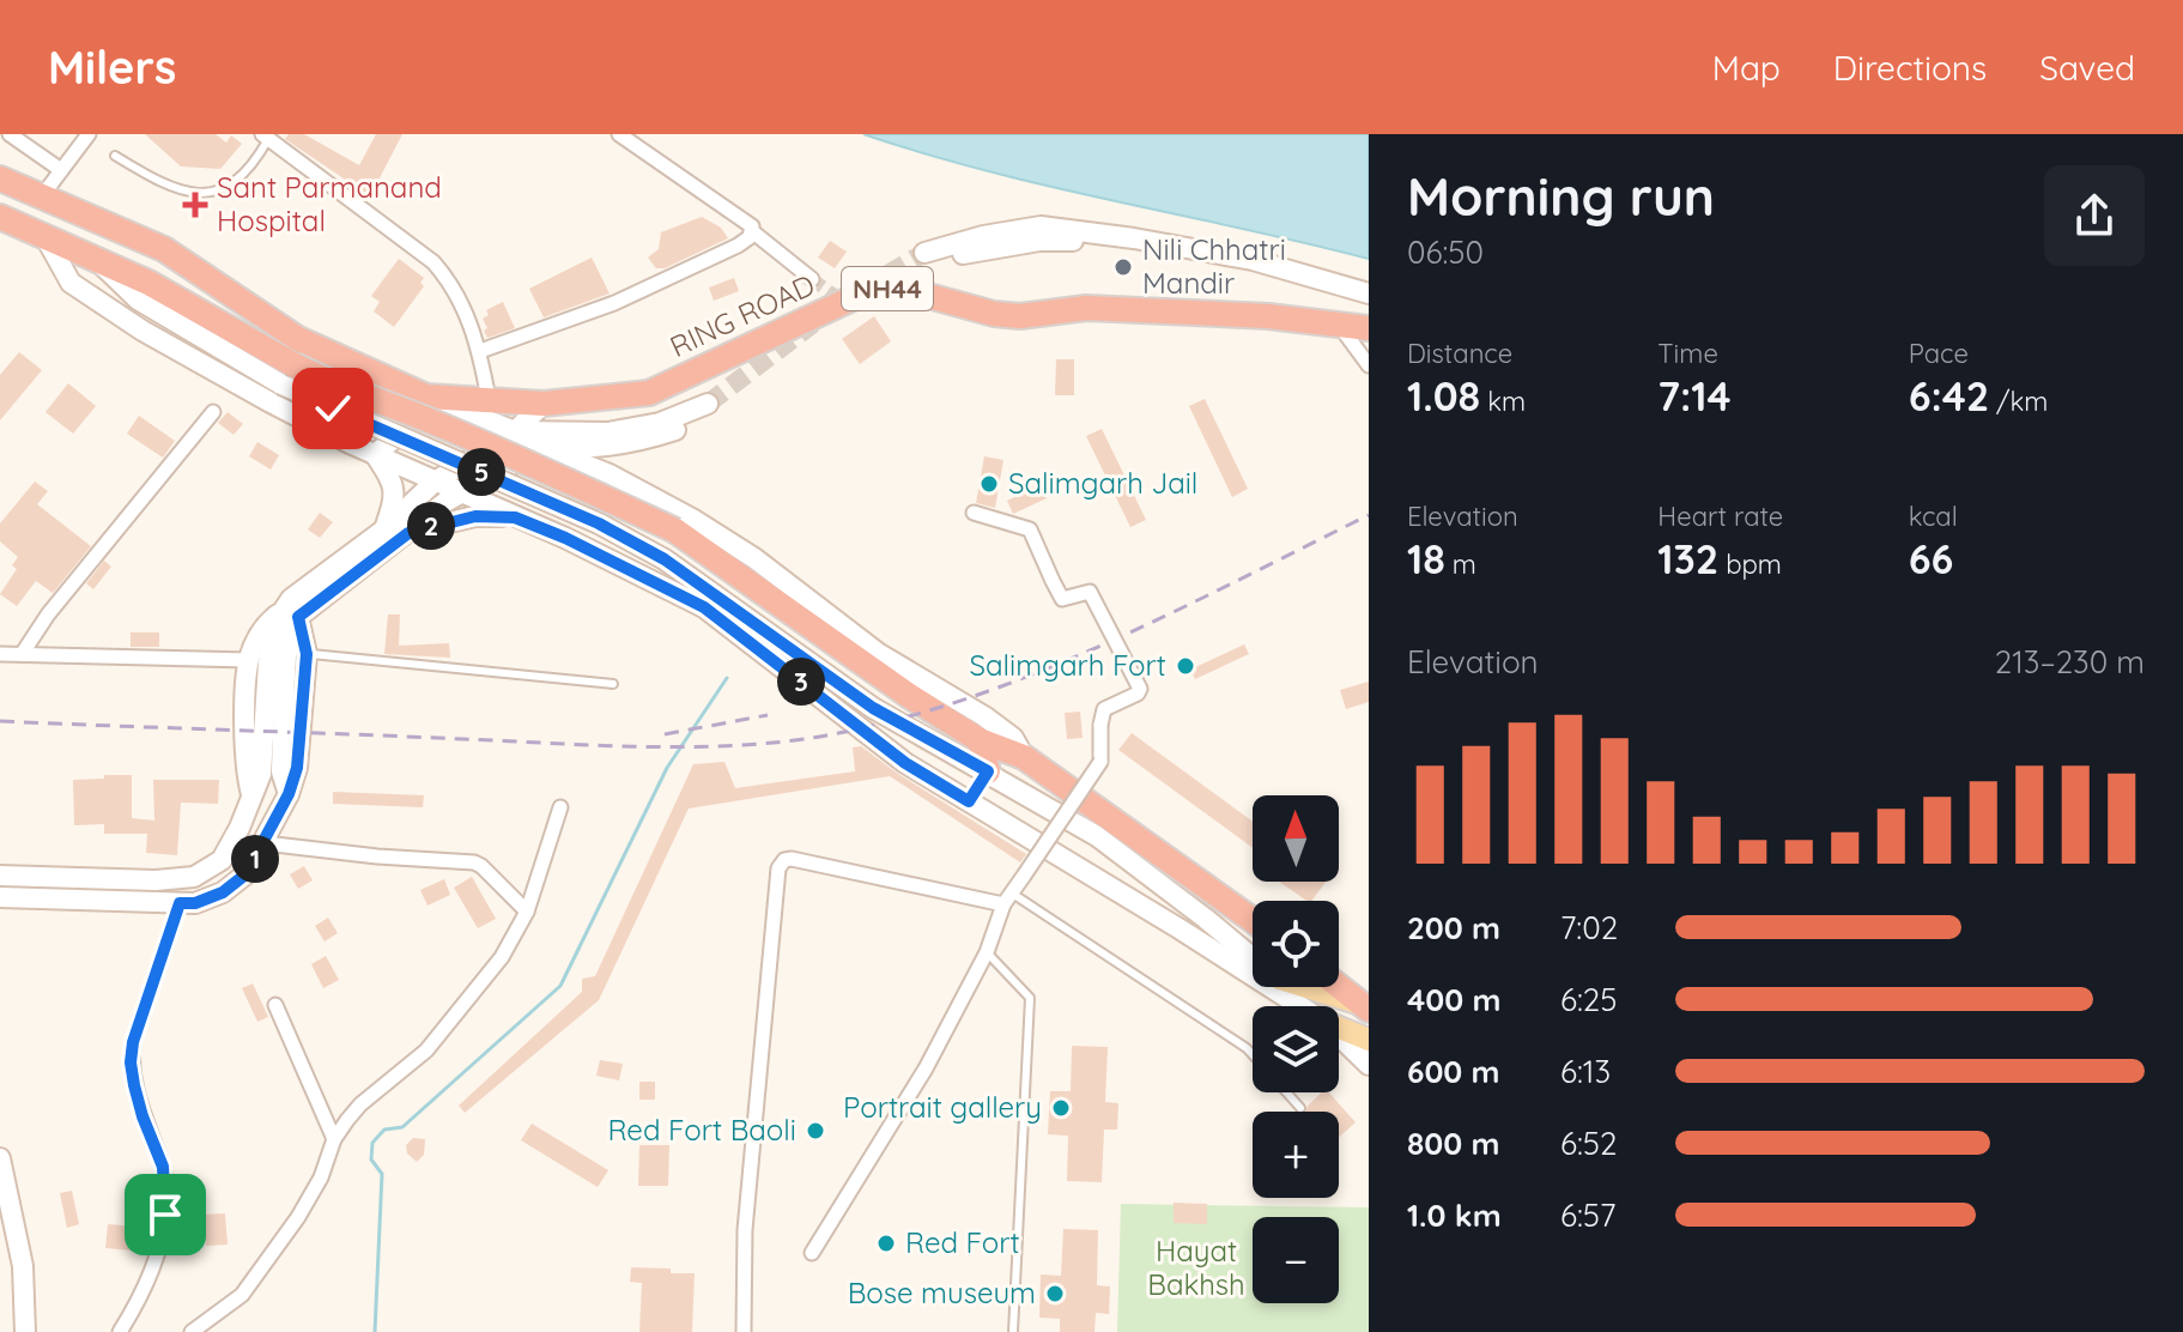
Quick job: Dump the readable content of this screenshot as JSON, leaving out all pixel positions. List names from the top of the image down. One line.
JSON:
{"streets":{"highway":["NH44","RING ROAD"]},"parks":["Hayat Bakhsh"],"places":{"health":["Sant Parmanand Hospital"],"other":["Nili Chhatri Mandir","Salimgarh Jail","Salimgarh Fort","Portrait gallery","Red Fort Baoli","Red Fort","Bose museum"]},"north":"top","page":{"header":"Milers","nav":["Map","Directions","Saved"],"heading":["Morning run","06:50"],"stats":[["Distance","1.08 km"],["Time","7:14"],["Pace","6:42 /km"],["Elevation","18 m"],["Heart rate","132 bpm"],["kcal","66"]],"pins":["5","2","3","1"],"chart":["Elevation","213–230 m"],"map_buttons":["+","−"],"list":[{"name":"200 m","note":"7:02"},{"name":"400 m","note":"6:25"},{"name":"600 m","note":"6:13"},{"name":"800 m","note":"6:52"},{"name":"1.0 km","note":"6:57"}]}}
